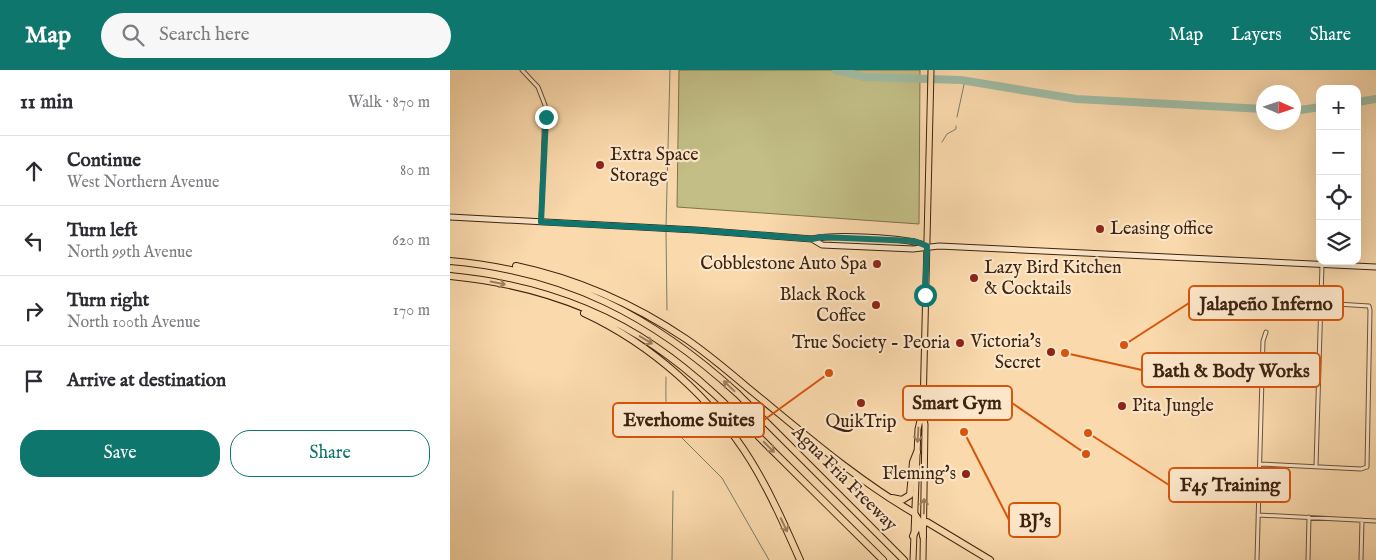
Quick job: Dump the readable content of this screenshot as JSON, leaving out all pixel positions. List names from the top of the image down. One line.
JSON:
{"streets":{"highway":["Agua Fria Freeway"]},"places":["Extra Space Storage","Leasing office","Cobblestone Auto Spa","Lazy Bird Kitchen & Cocktails","Black Rock Coffee","True Society - Peoria","Jalapeño Inferno","Victoria's Secret","Bath & Body Works","Everhome Suites","QuikTrip","Pita Jungle","BJ's","F45 Training","Smart Gym","Fleming's"],"north":"right","page":{"header":"Map","search":"Search here","nav":["Map","Layers","Share"],"heading":["11 min","Walk · 870 m"],"map_buttons":["+","−"],"list":[["Continue","West Northern Avenue","80 m"],["Turn left","North 99th Avenue","620 m"],["Turn right","North 100th Avenue","170 m"],"Arrive at destination"],"buttons":["Save","Share"]}}
